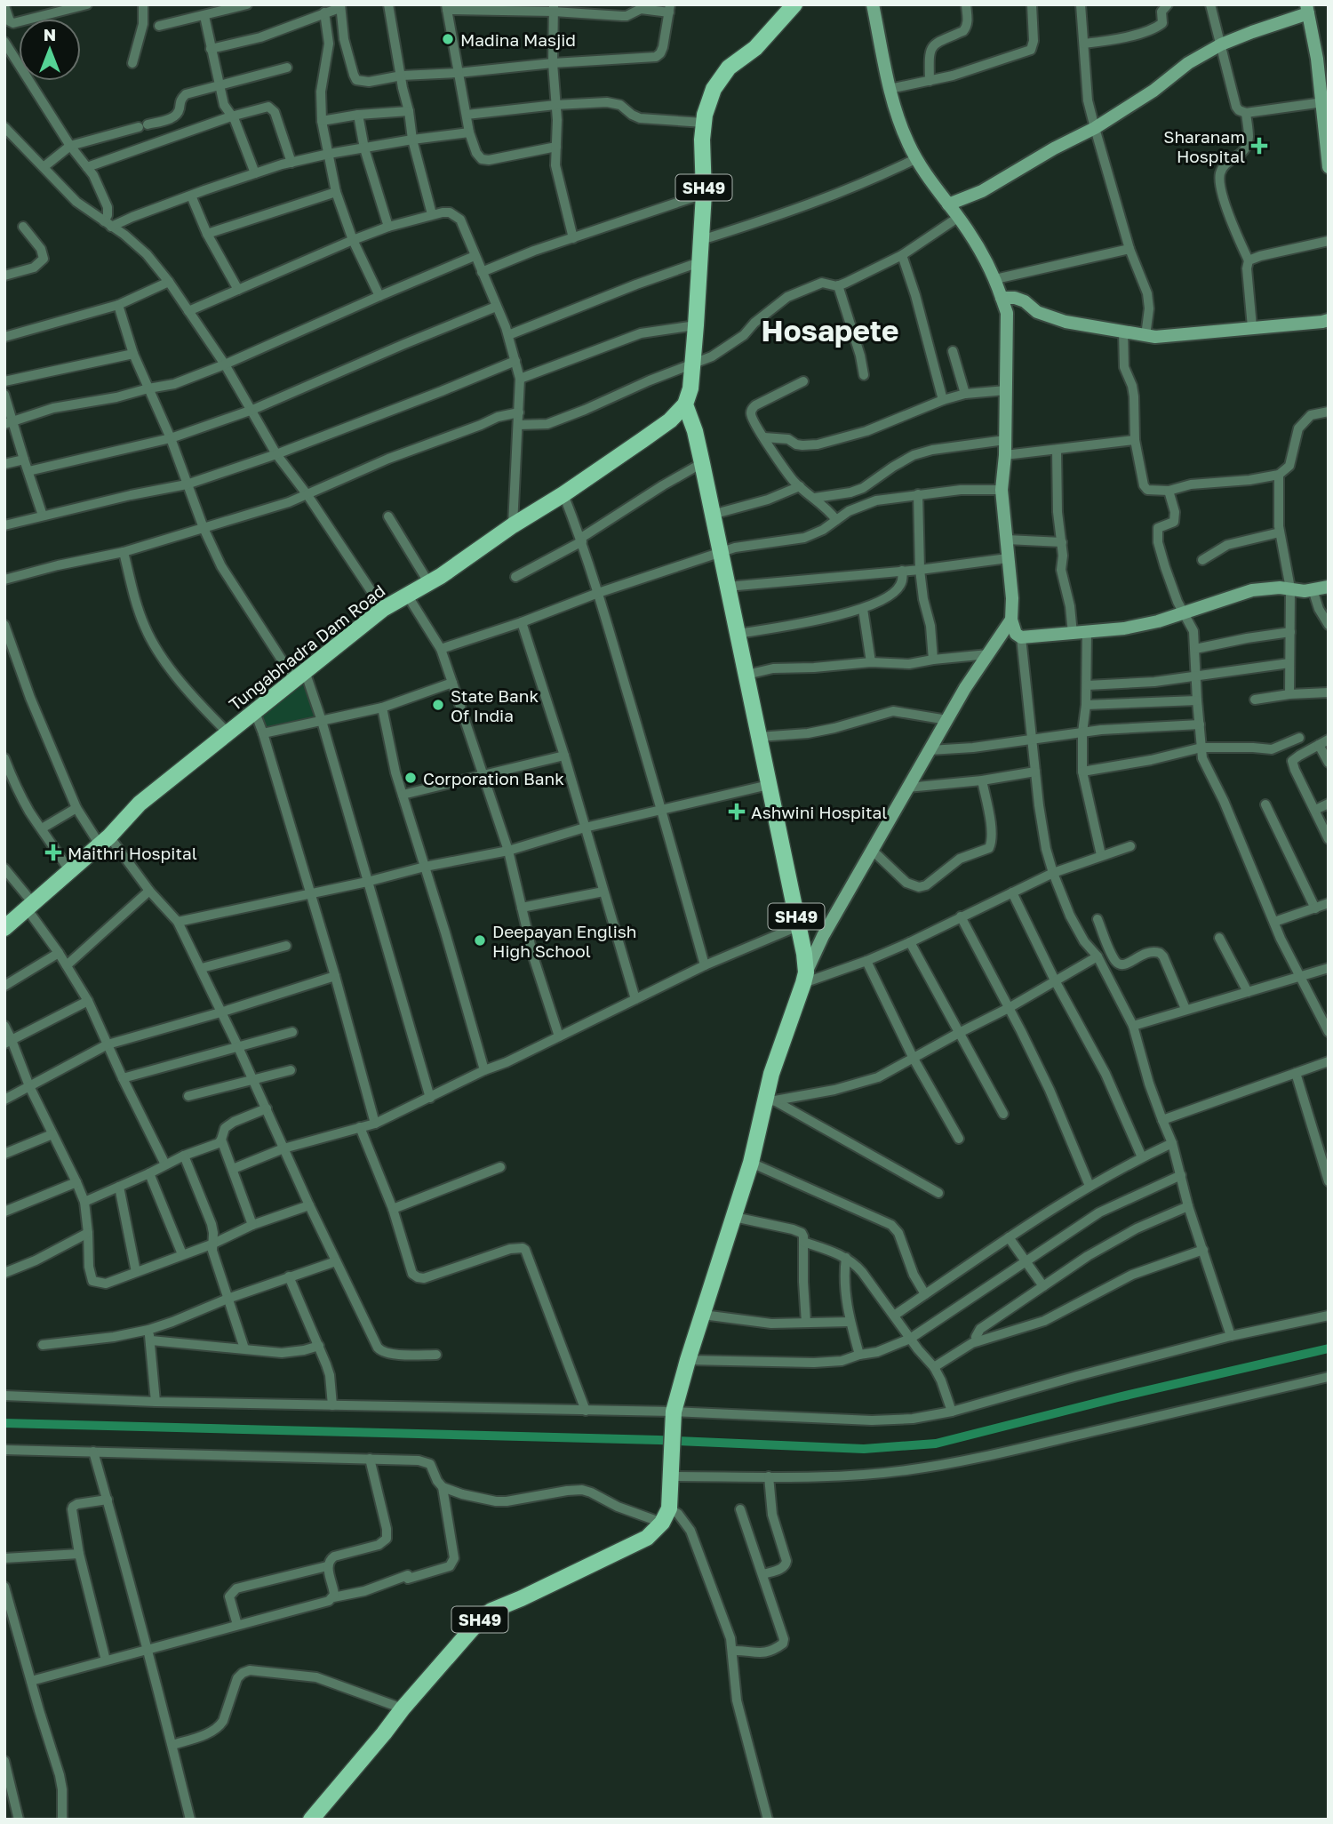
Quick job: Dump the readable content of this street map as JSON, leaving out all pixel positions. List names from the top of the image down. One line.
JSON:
{"streets":{"main road":["SH49","Tungabhadra Dam Road"]},"crossings":[["SH49","Tungabhadra Dam Road"]],"districts":["Hosapete"],"places":{"other":["Madina Masjid","State Bank Of India","Corporation Bank","Deepayan English High School"],"health":["Sharanam Hospital","Ashwini Hospital","Maithri Hospital"]},"north":"top"}
